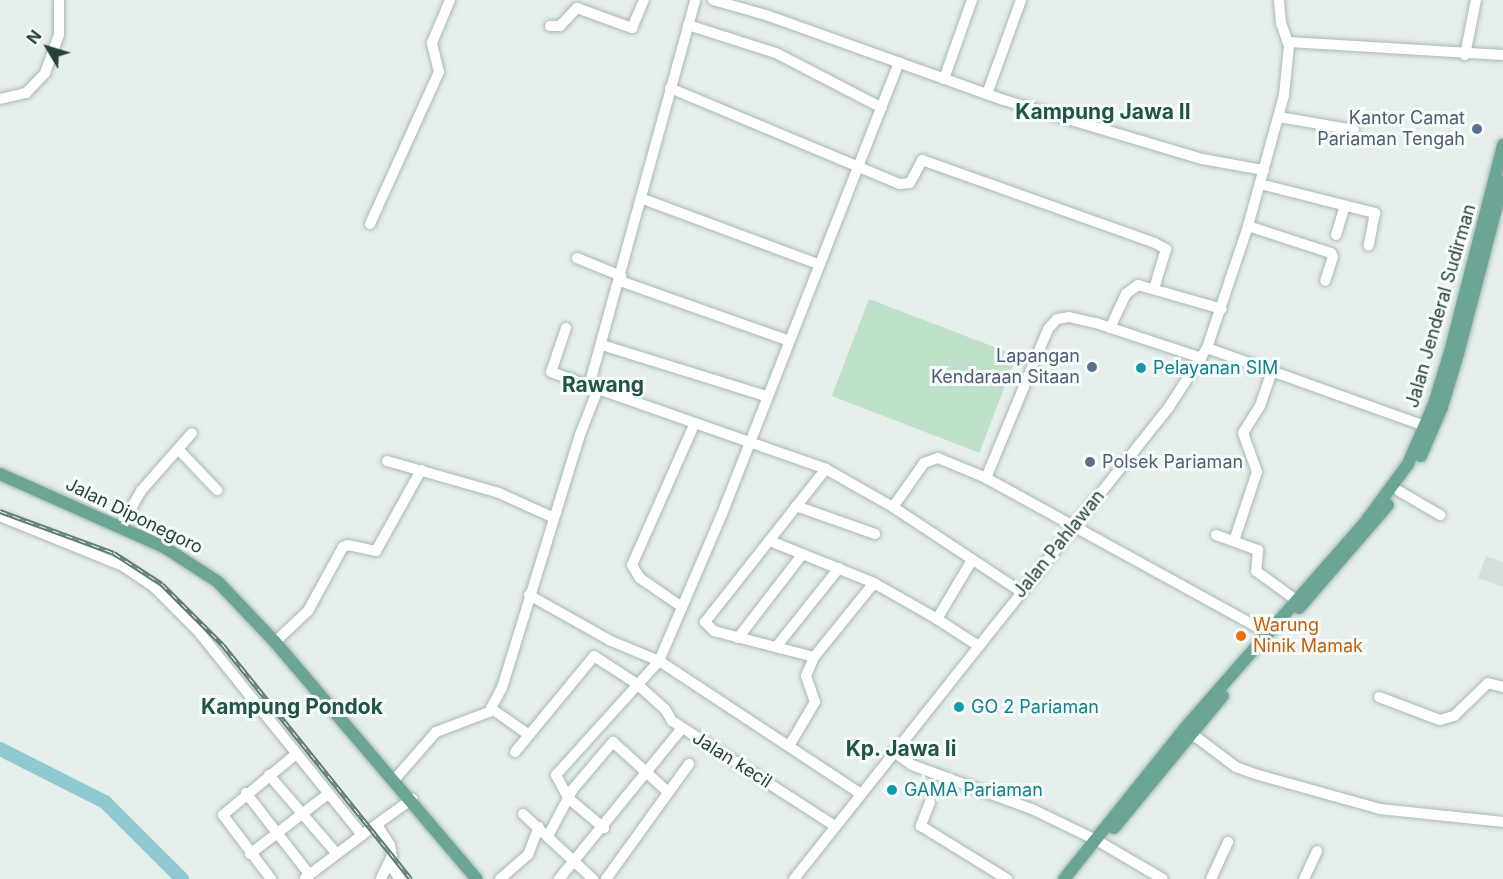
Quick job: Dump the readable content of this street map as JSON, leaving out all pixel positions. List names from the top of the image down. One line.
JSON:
{"streets":{"main road":["Jalan Jenderal Sudirman","Jalan Diponegoro"],"street":["Jalan Pahlawan","Jalan kecil"]},"crossings":[["Jalan Pahlawan","Jalan kecil"]],"districts":["Kampung Jawa II","Rawang","Kampung Pondok","Kp. Jawa Ii"],"places":["Kantor Camat Pariaman Tengah","Lapangan Kendaraan Sitaan","Pelayanan SIM","Polsek Pariaman","Warung Ninik Mamak","GO 2 Pariaman","GAMA Pariaman"],"north":"top left"}
